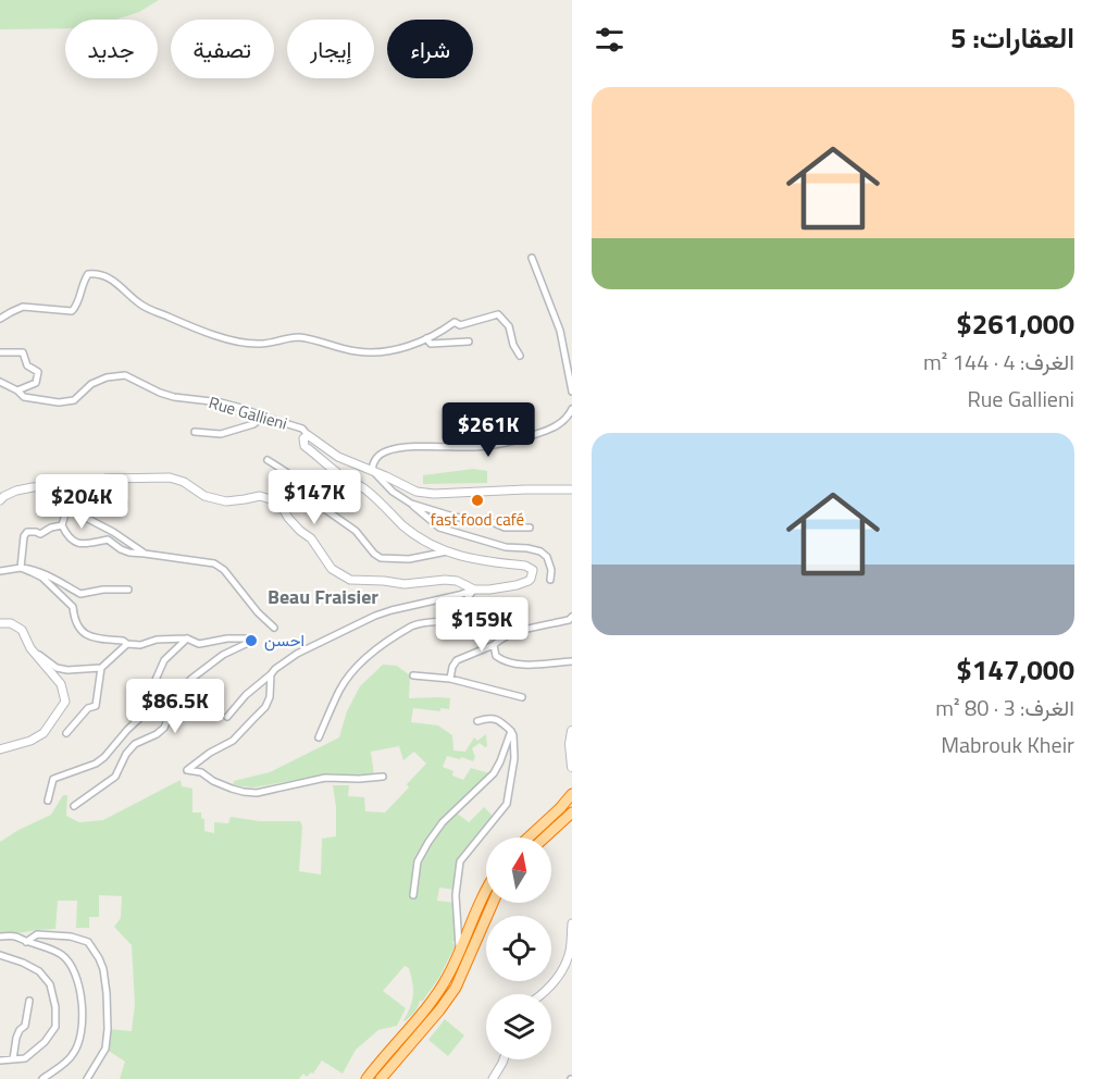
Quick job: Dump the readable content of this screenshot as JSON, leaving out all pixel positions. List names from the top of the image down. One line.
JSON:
{"streets":{"street":["Rue Gallieni"]},"districts":["Beau Fraisier"],"places":["fast food café","احسن"],"north":"top","page":{"heading":"العقارات: 5","chip":["شراء","إيجار","تصفية","جديد"],"list":[{"name":"$261,000","note":"الغرف: 4 · 144 m² · Rue Gallieni"},{"name":"$147,000","note":"الغرف: 3 · 80 m² · Mabrouk Kheir"}],"price":["$261K","$147K","$204K","$159K","$86.5K"]}}
